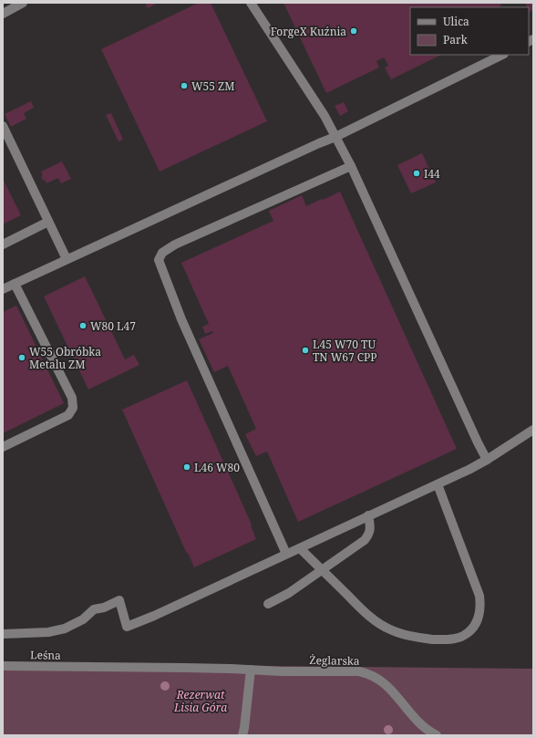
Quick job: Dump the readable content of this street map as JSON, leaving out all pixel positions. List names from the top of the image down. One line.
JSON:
{"streets":{"street":["Leśna","Żeglarska"]},"crossings":[["Leśna","Żeglarska"]],"parks":["Rezerwat Lisia Góra"],"places":["ForgeX Kuźnia","W55 ZM","I44","W80 L47","L45 W70 TU TN W67 CPP","W55 Obróbka Metalu ZM","L46 W80"],"legend":["Ulica","Park"]}
